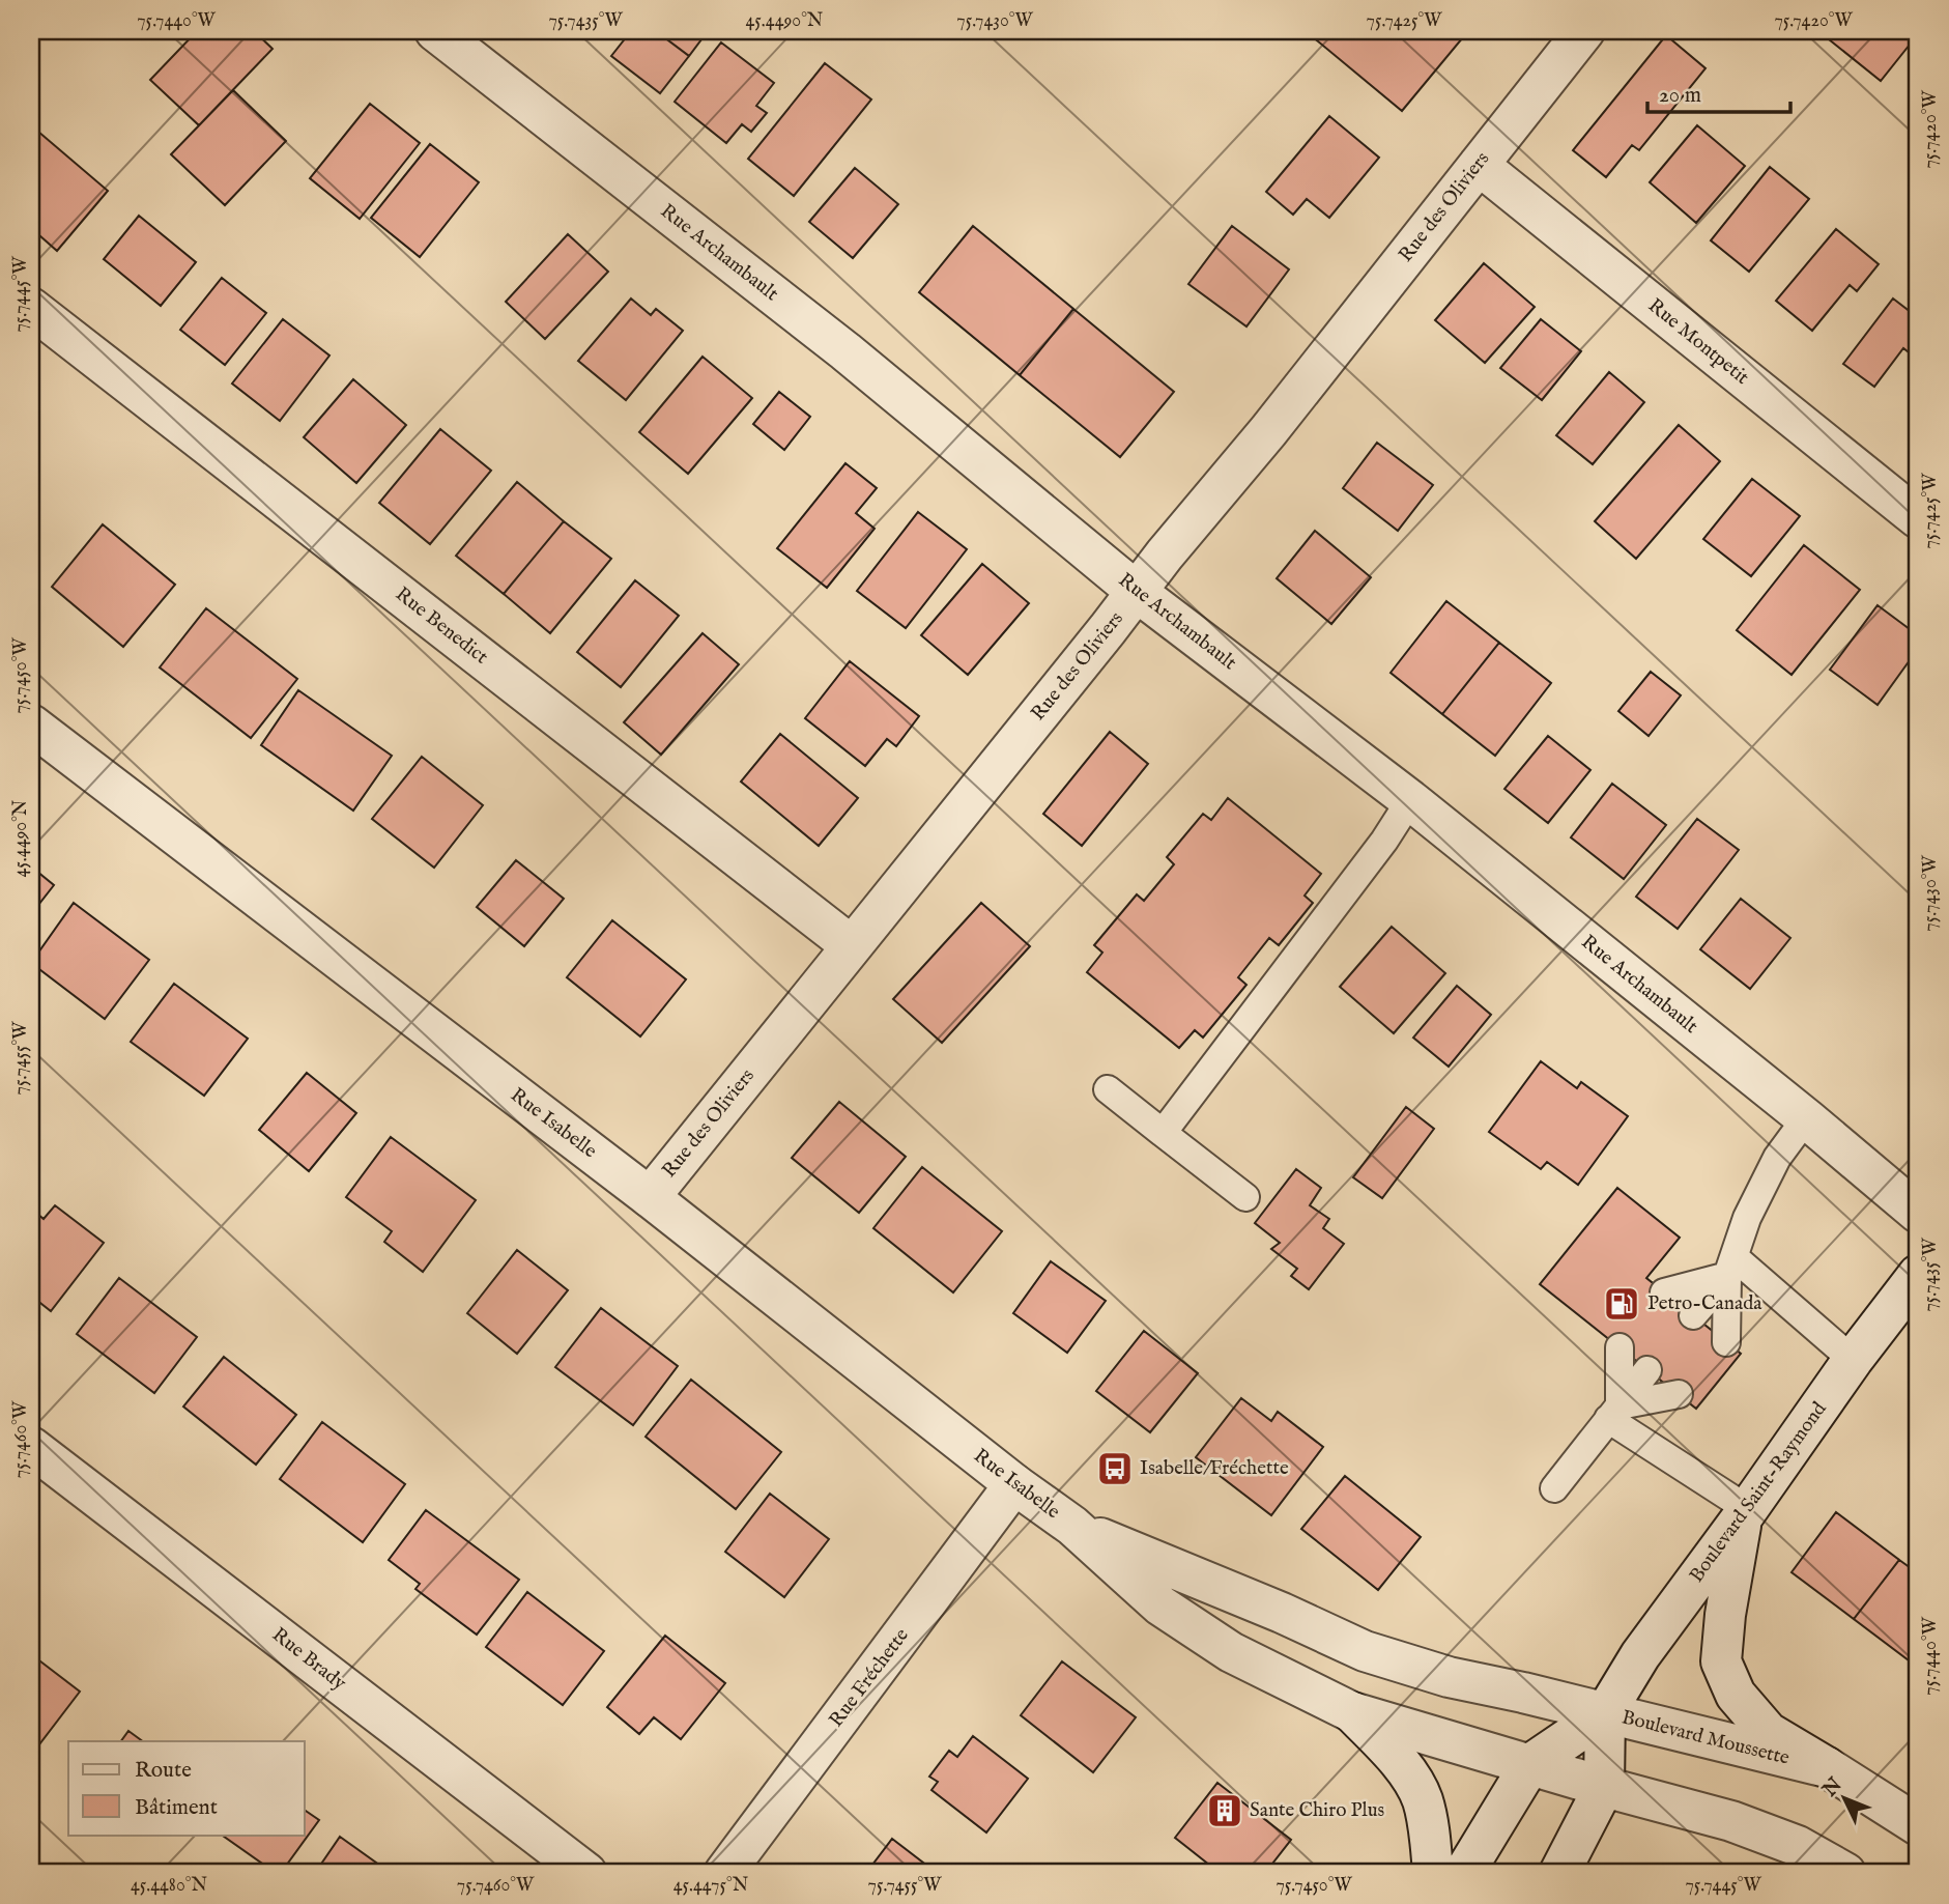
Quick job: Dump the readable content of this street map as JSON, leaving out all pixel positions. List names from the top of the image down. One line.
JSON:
{"streets":{"street":["Rue des Oliviers","Rue Archambault","Rue Montpetit","Rue Benedict","Rue Isabelle","Boulevard Saint-Raymond","Rue Brady","Rue Fréchette","Boulevard Moussette"]},"crossings":[["Rue des Oliviers","Rue Archambault"],["Rue des Oliviers","Rue Montpetit"],["Rue des Oliviers","Rue Benedict"],["Rue des Oliviers","Rue Isabelle"],["Rue Isabelle","Boulevard Saint-Raymond"],["Rue Isabelle","Rue Fréchette"],["Rue Isabelle","Boulevard Moussette"],["Boulevard Saint-Raymond","Boulevard Moussette"]],"places":{"fuel station":["Petro-Canada"],"bus stop":["Isabelle/Fréchette"],"building":["Sante Chiro Plus"]},"legend":["Route","Bâtiment"],"scale_bar":"20 m","north":"top left","coordinates":["75.7440°W","75.7435°W","45.4490°N","75.7430°W","75.7425°W","75.7420°W","75.7445°W","75.7450°W","75.7455°W","75.7460°W","45.4480°N","45.4475°N"]}
